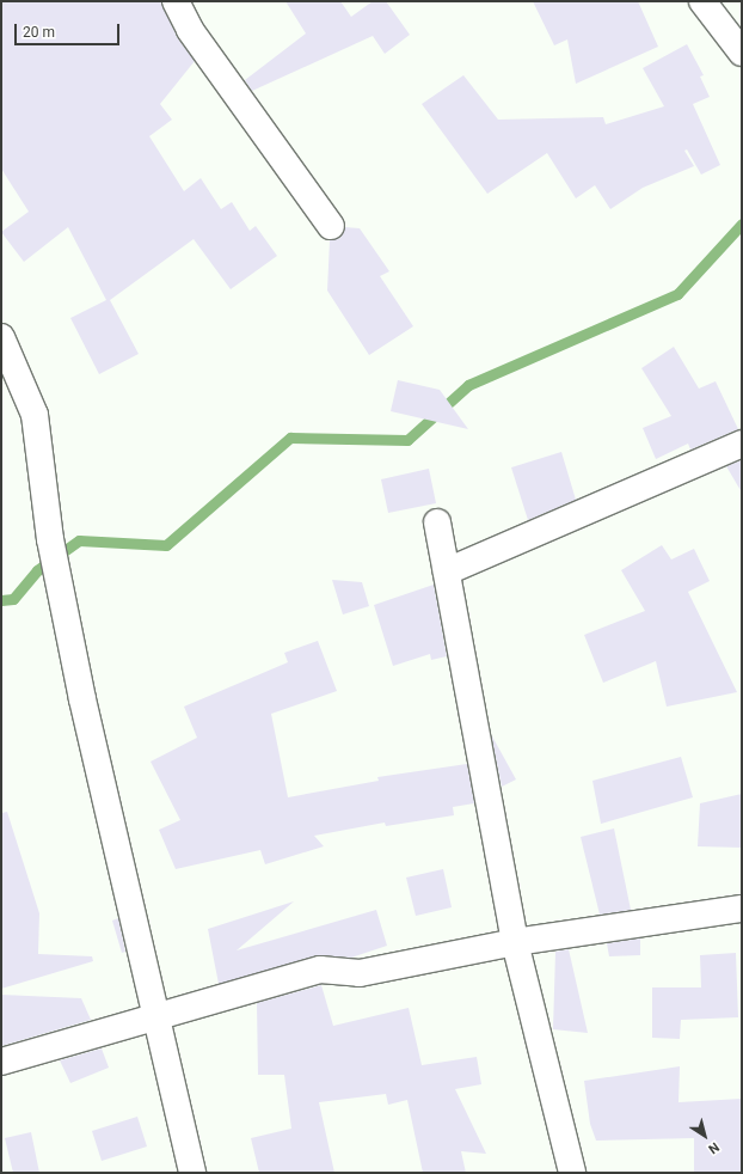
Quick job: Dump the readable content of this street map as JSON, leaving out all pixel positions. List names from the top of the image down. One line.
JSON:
{"scale_bar":"20 m","north":"bottom right"}
